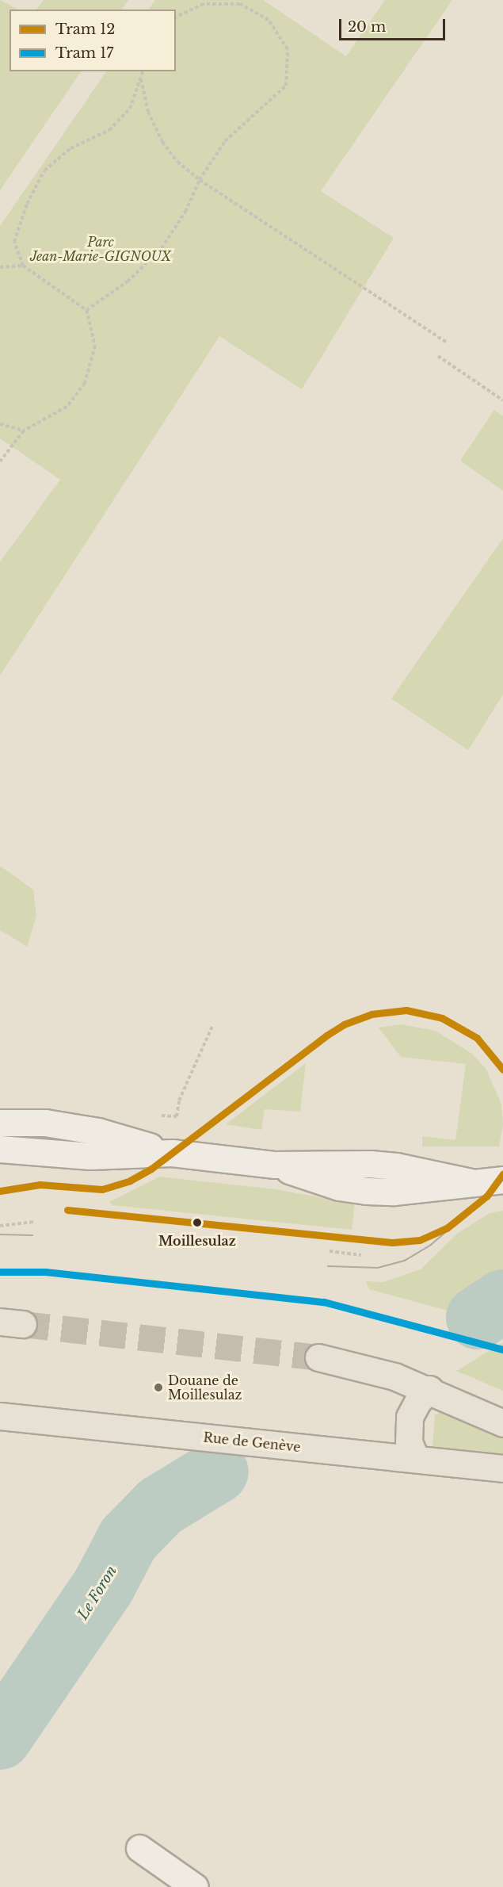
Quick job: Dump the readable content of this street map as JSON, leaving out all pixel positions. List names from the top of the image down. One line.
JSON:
{"streets":{"main road":["Rue de Genève"]},"water":["Le Foron"],"parks":["Parc Jean-Marie-GIGNOUX"],"places":["Moillesulaz","Douane de Moillesulaz"],"lines":["tram line 12","tram line 17"],"legend":["Tram 12","Tram 17"],"scale_bar":"20 m"}
